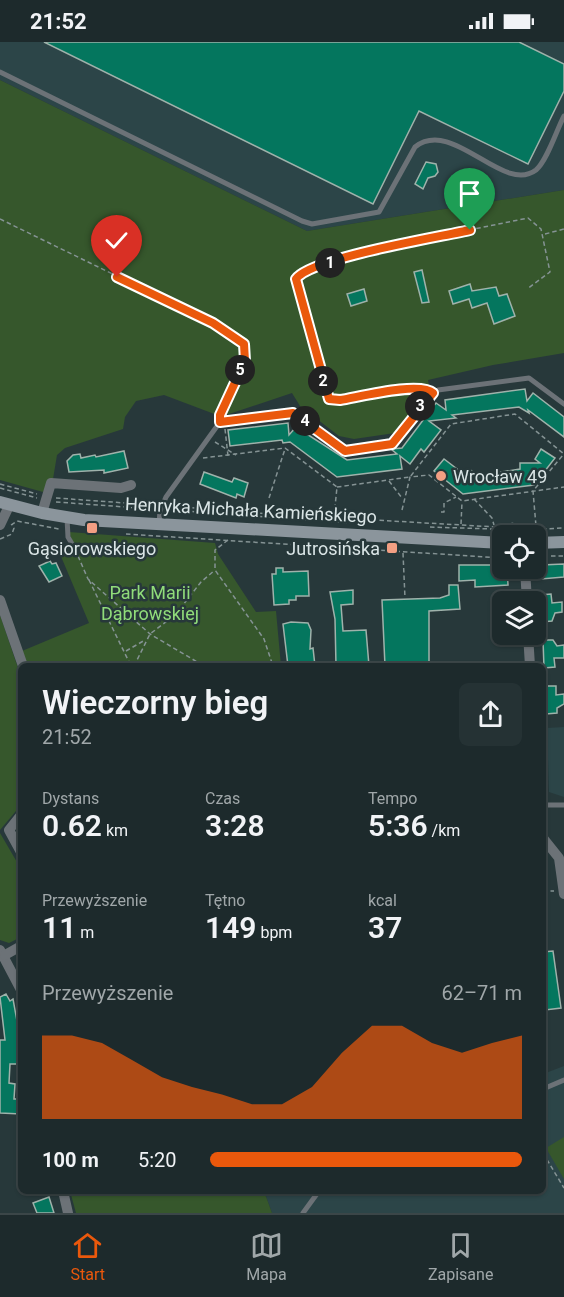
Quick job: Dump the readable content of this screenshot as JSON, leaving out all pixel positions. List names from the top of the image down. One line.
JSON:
{"streets":{"street":["Henryka Michała Kamieńskiego"]},"parks":["Park Marii Dąbrowskiej"],"places":{"other":["Wrocław 49"],"transit":["Gąsiorowskiego","Jutrosińska"]},"page":{"status":"21:52","pins":["1","5","2","3","4"],"heading":["Wieczorny bieg","21:52"],"stats":[["Dystans","0.62 km"],["Czas","3:28"],["Tempo","5:36 /km"],["Przewyższenie","11 m"],["Tętno","149 bpm"],["kcal","37"]],"chart":["Przewyższenie","62–71 m"],"list":[{"name":"100 m","note":"5:20"}],"tabs":["Start","Mapa","Zapisane"]}}
